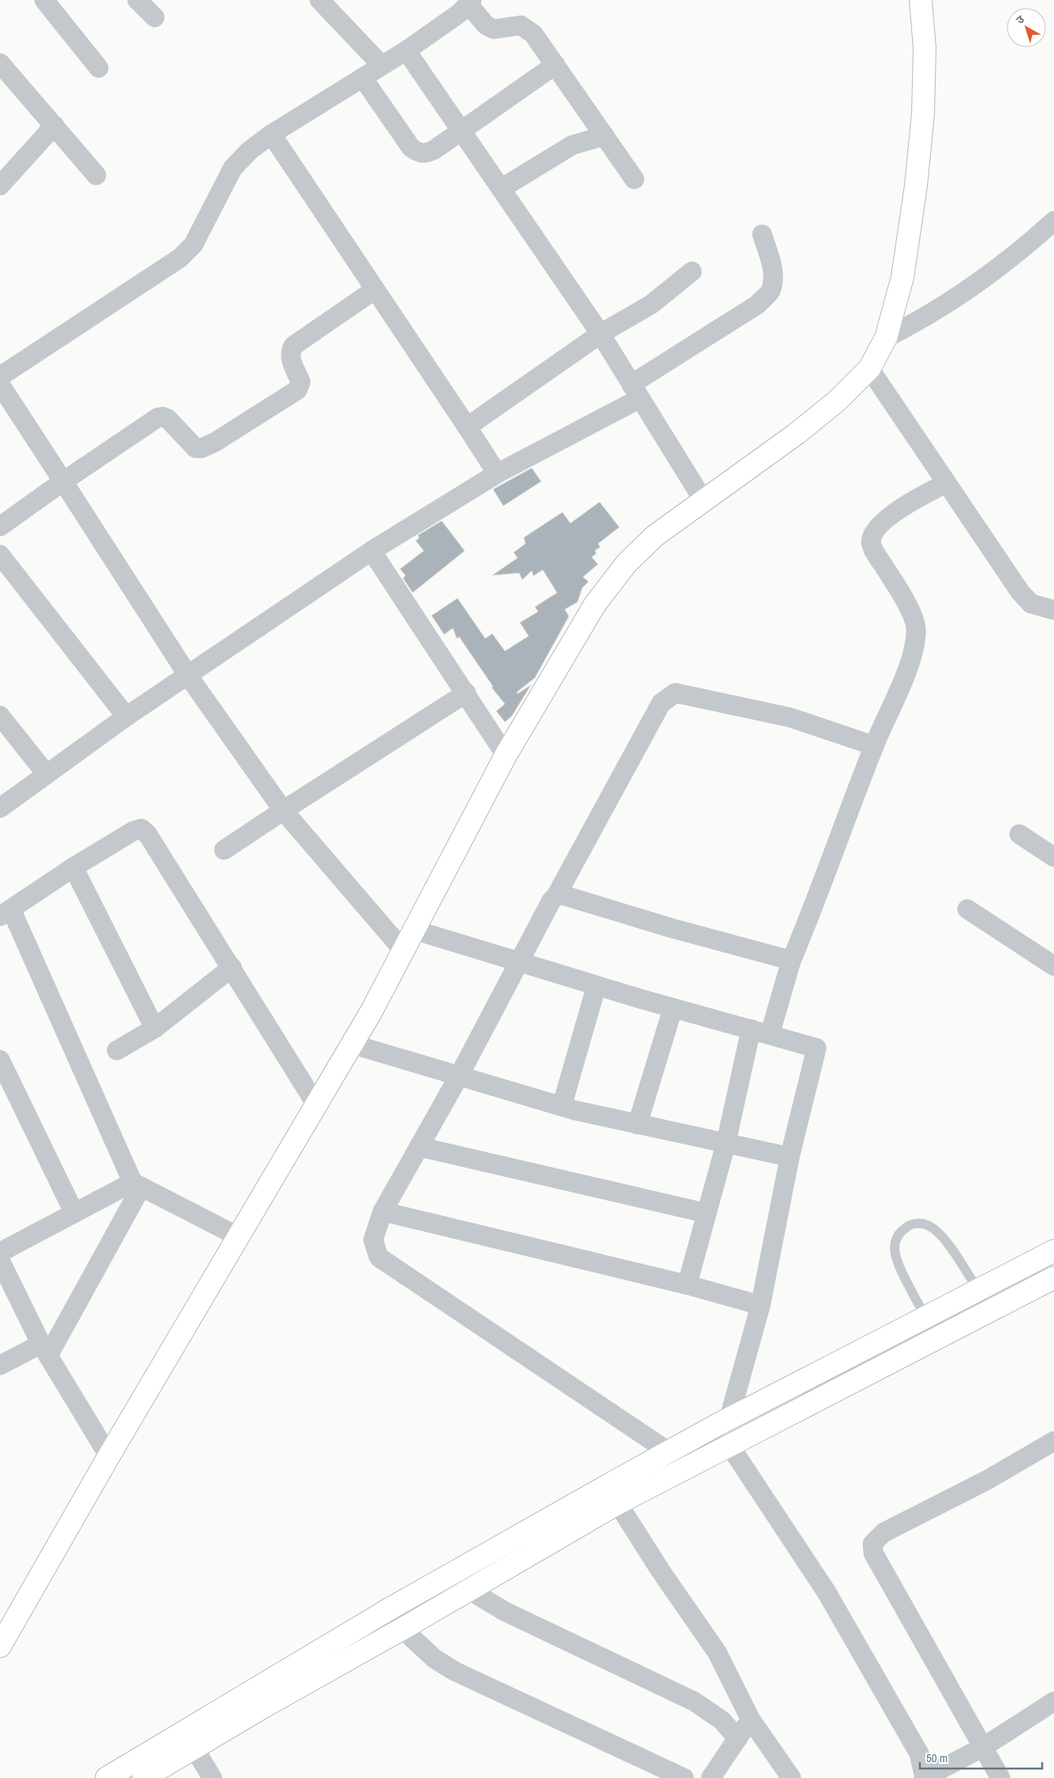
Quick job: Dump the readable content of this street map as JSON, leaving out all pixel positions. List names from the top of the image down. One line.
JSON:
{"scale_bar":"50 m","north":"top left"}
